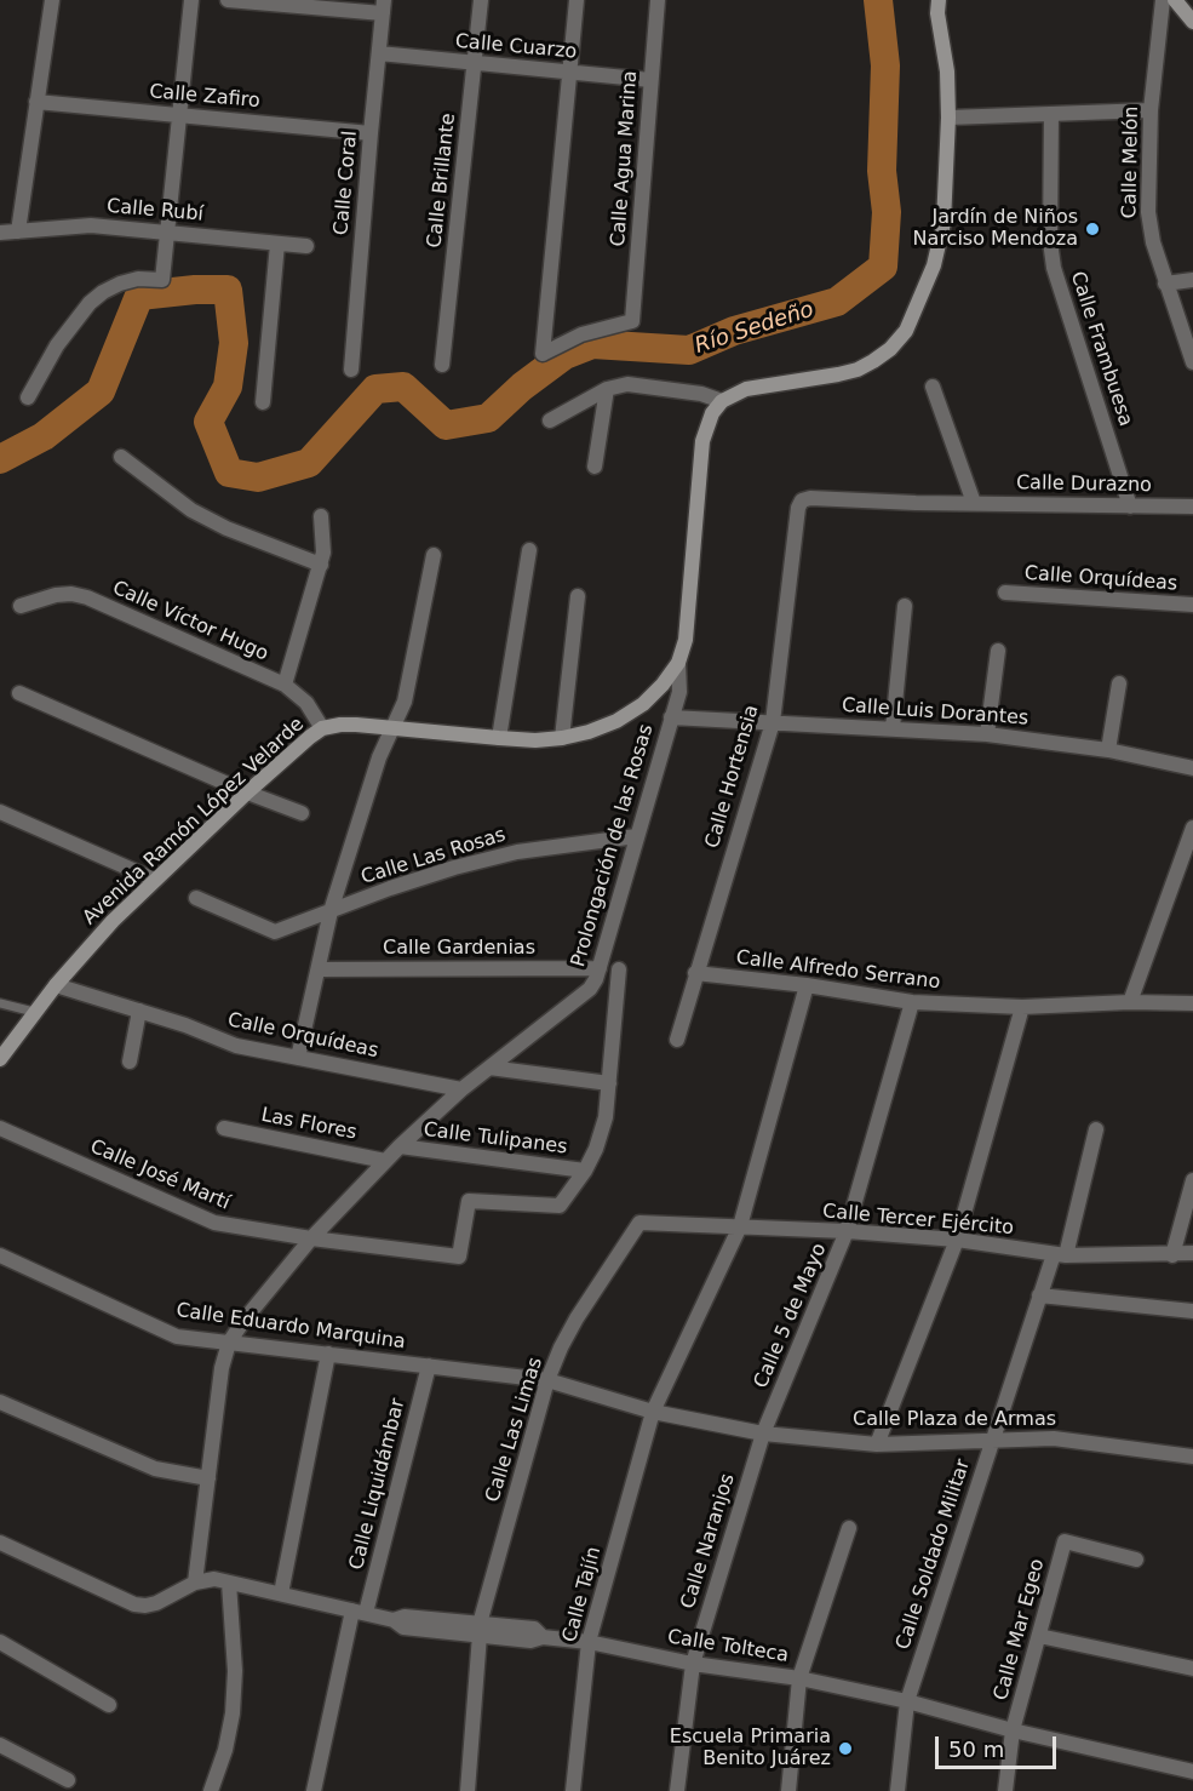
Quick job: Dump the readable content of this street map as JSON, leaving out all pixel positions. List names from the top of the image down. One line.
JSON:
{"streets":{"main road":["Avenida Ramón López Velarde"],"street":["Calle Cuarzo","Calle Zafiro","Calle Agua Marina","Calle Melón","Calle Brillante","Calle Coral","Calle Rubí","Calle Frambuesa","Calle Durazno","Calle Orquídeas","Calle Víctor Hugo","Calle Luis Dorantes","Calle Hortensia","Prolongación de las Rosas","Calle Las Rosas","Calle Gardenias","Calle Alfredo Serrano","Las Flores","Calle Tulipanes","Calle José Martí","Calle Tercer Ejército","Calle 5 de Mayo","Calle Eduardo Marquina","Calle Plaza de Armas","Calle Las Limas","Calle Liquidámbar","Calle Naranjos","Calle Soldado Militar","Calle Tajín","Calle Mar Egeo","Calle Tolteca"]},"crossings":[["Calle Cuarzo","Calle Agua Marina"],["Calle Cuarzo","Calle Brillante"],["Calle Cuarzo","Calle Coral"],["Calle Zafiro","Calle Coral"],["Calle Frambuesa","Calle Durazno"],["Calle Durazno","Calle Hortensia"],["Calle Orquídeas","Avenida Ramón López Velarde"],["Calle Orquídeas","Prolongación de las Rosas"],["Calle Víctor Hugo","Avenida Ramón López Velarde"],["Calle Luis Dorantes","Calle Hortensia"],["Calle Luis Dorantes","Prolongación de las Rosas"],["Calle Hortensia","Calle Alfredo Serrano"],["Avenida Ramón López Velarde","Prolongación de las Rosas"],["Prolongación de las Rosas","Calle Las Rosas"],["Prolongación de las Rosas","Calle Gardenias"],["Prolongación de las Rosas","Las Flores"],["Prolongación de las Rosas","Calle Tulipanes"],["Prolongación de las Rosas","Calle José Martí"],["Prolongación de las Rosas","Calle Eduardo Marquina"],["Prolongación de las Rosas","Calle Tolteca"],["Calle Alfredo Serrano","Calle 5 de Mayo"],["Calle Alfredo Serrano","Calle Tajín"],["Calle Tulipanes","Calle José Martí"],["Calle Tercer Ejército","Calle 5 de Mayo"],["Calle Tercer Ejército","Calle Las Limas"],["Calle Tercer Ejército","Calle Soldado Militar"],["Calle Tercer Ejército","Calle Tajín"],["Calle 5 de Mayo","Calle Plaza de Armas"],["Calle 5 de Mayo","Calle Naranjos"],["Calle Eduardo Marquina","Calle Plaza de Armas"],["Calle Eduardo Marquina","Calle Las Limas"],["Calle Eduardo Marquina","Calle Liquidámbar"],["Calle Plaza de Armas","Calle Las Limas"],["Calle Plaza de Armas","Calle Naranjos"],["Calle Plaza de Armas","Calle Soldado Militar"],["Calle Plaza de Armas","Calle Tajín"],["Calle Las Limas","Calle Tolteca"],["Calle Liquidámbar","Calle Tolteca"],["Calle Naranjos","Calle Tolteca"],["Calle Soldado Militar","Calle Tolteca"],["Calle Tajín","Calle Tolteca"],["Calle Mar Egeo","Calle Tolteca"]],"water":["Río Sedeño"],"places":["Jardín de Niños Narciso Mendoza","Escuela Primaria Benito Juárez"],"scale_bar":"50 m"}
